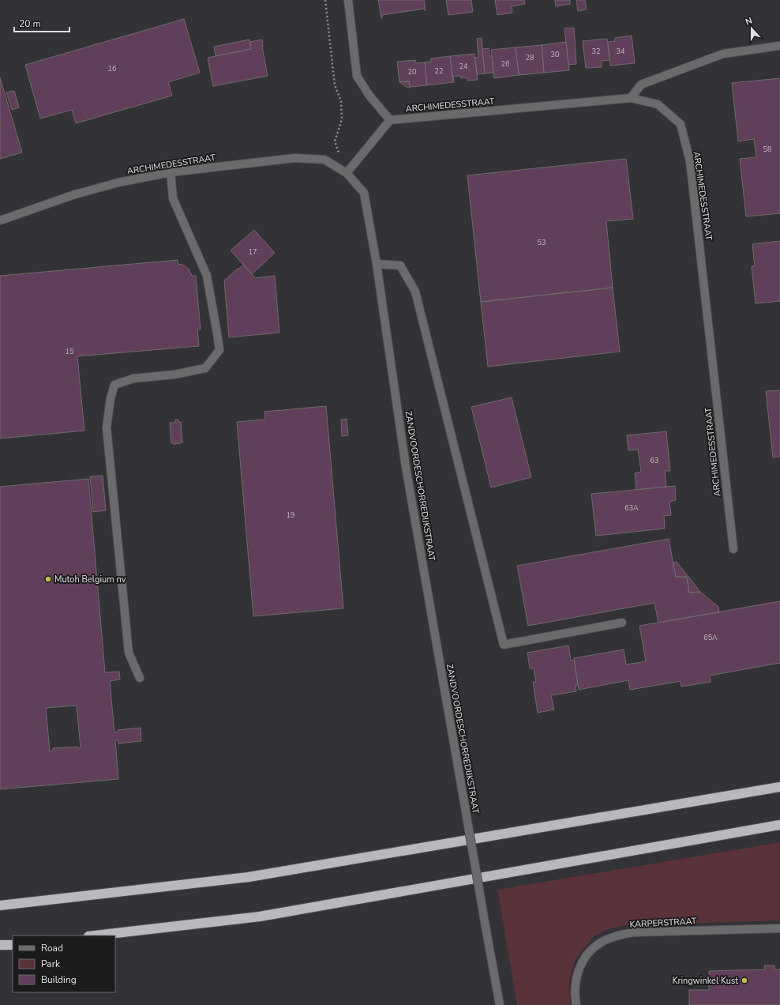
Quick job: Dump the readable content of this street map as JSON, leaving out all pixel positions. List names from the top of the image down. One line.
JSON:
{"streets":{"street":["ARCHIMEDESSTRAAT","ZANDVOORDESCHORREDIJKSTRAAT","KARPERSTRAAT"]},"crossings":[["ARCHIMEDESSTRAAT","ZANDVOORDESCHORREDIJKSTRAAT"]],"places":["Mutoh Belgium nv","Kringwinkel Kust"],"house_numbers":["32","34","30","28","26","24","16","22","20","58","53","17","15","63","63A","19","65A"],"legend":["Road","Park","Building"],"scale_bar":"20 m","north":"top"}
